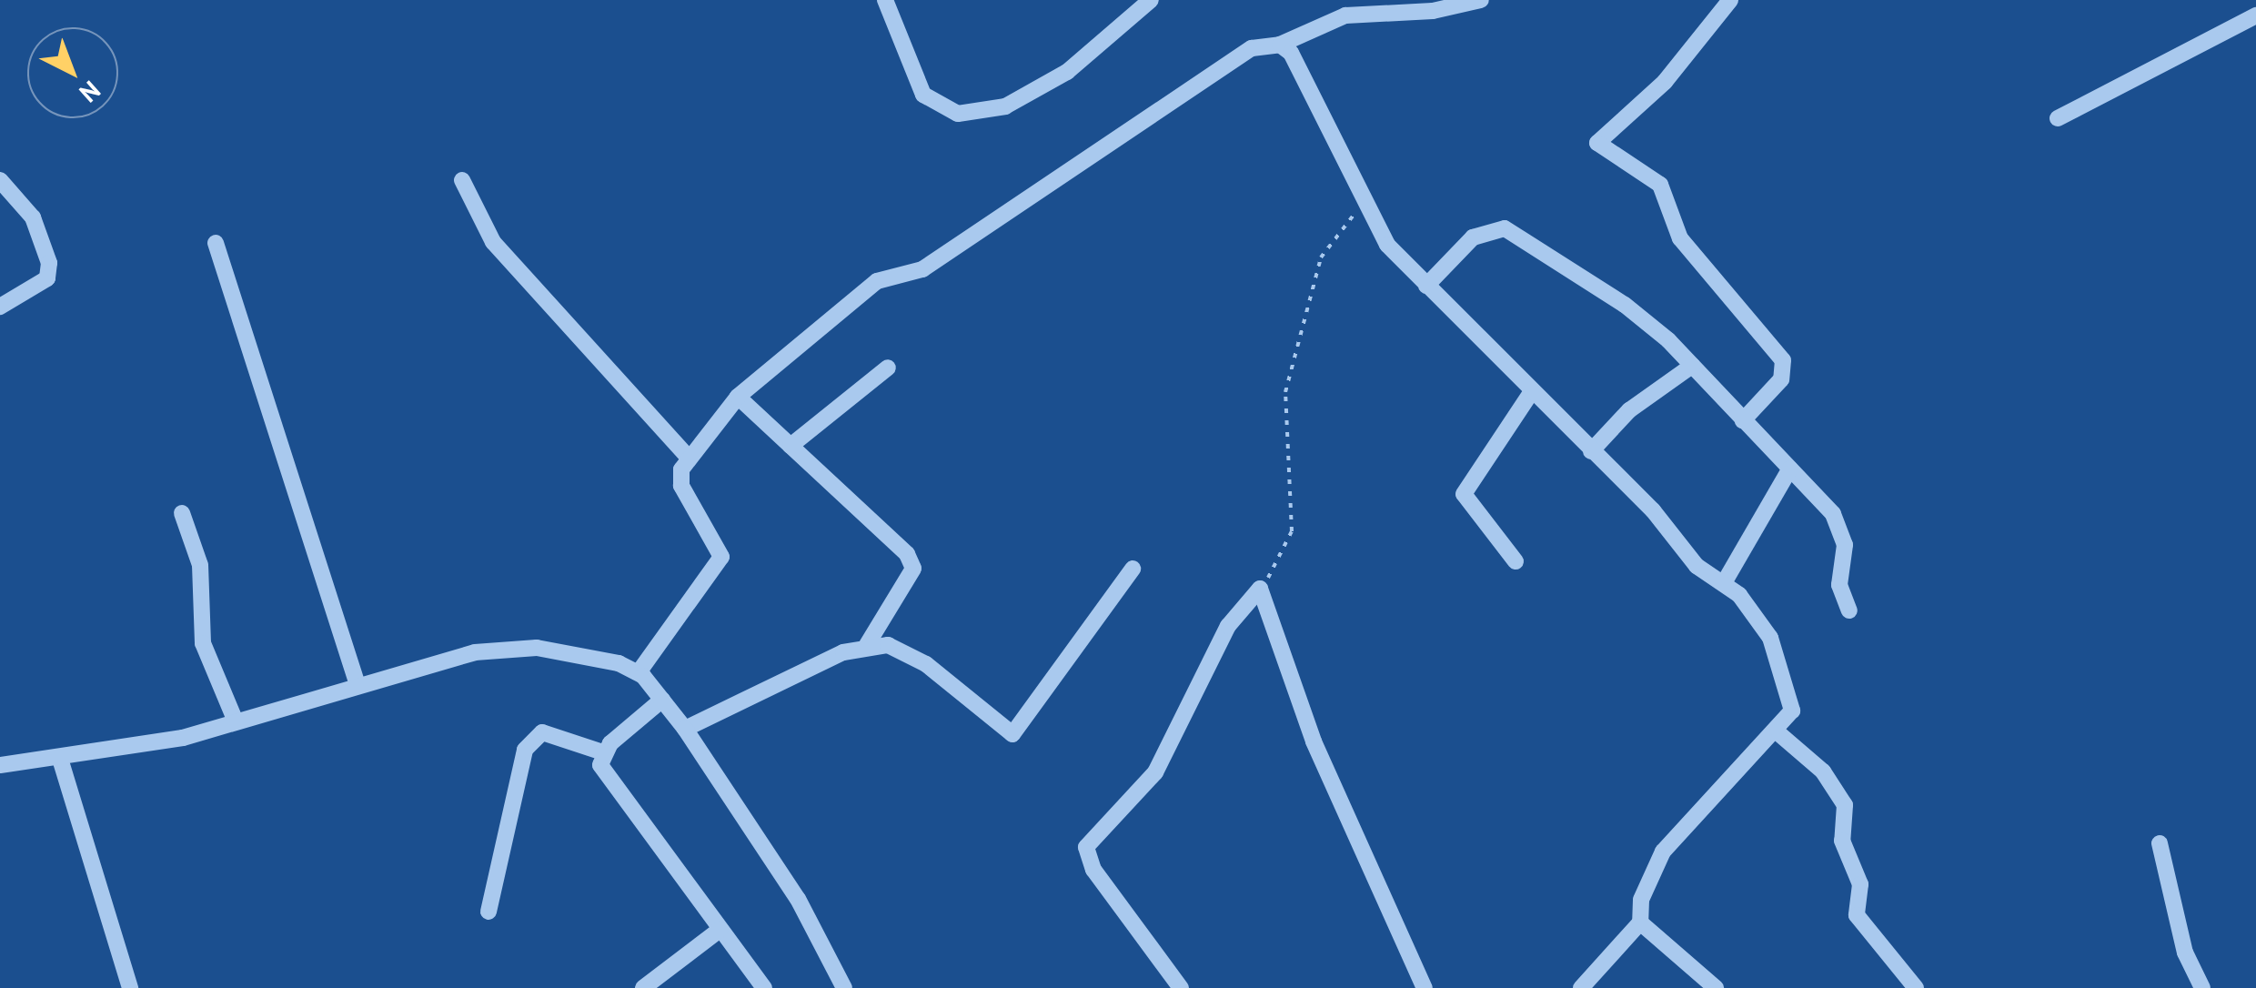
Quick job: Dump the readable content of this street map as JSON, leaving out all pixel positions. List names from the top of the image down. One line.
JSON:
{"north":"bottom right"}
